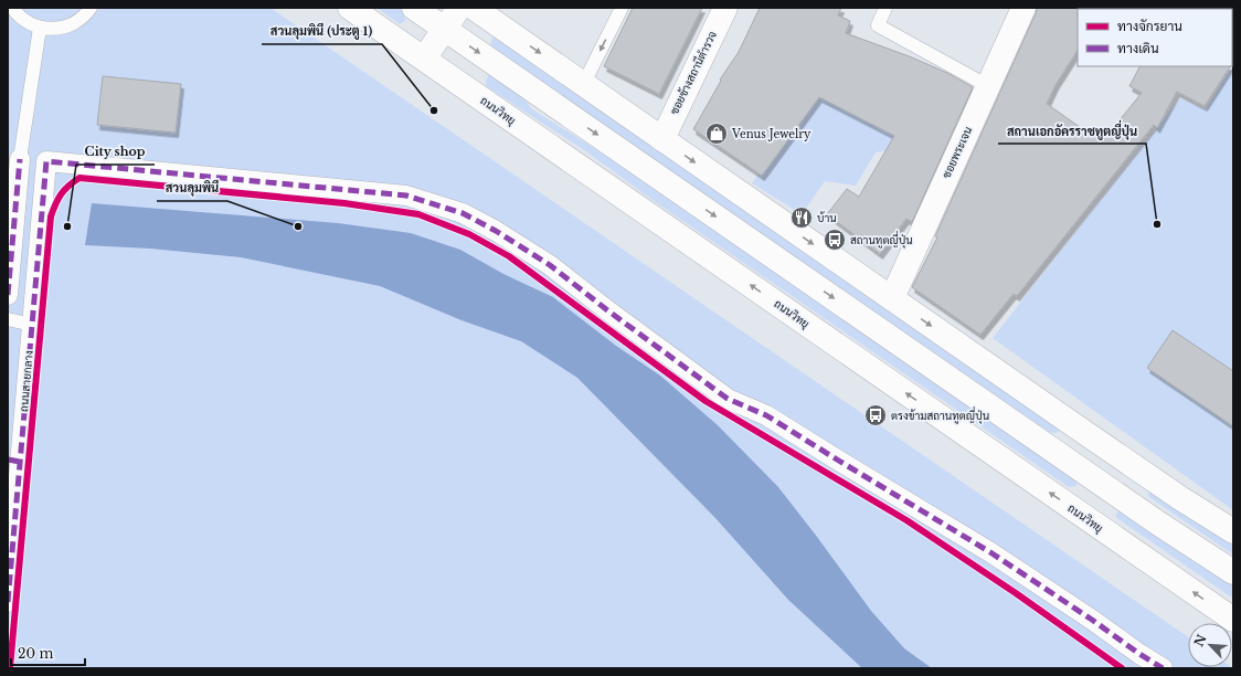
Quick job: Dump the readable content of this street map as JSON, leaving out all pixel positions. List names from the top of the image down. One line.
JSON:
{"streets":{"main road":["ซอยข้างสถานีตำรวจ","ถนนวิทยุ","ซอยพระเจน"],"street":["ถนนสายกลาง"]},"places":{"other":["สวนลุมพินี (ประตู 1)","สถานเอกอัครราชทูตญี่ปุ่น","City shop","สวนลุมพินี"],"shop":["Venus Jewelry"],"restaurant":["บ้าน"],"bus stop":["สถานทูตญี่ปุ่น","ตรงข้ามสถานทูตญี่ปุ่น"]},"legend":["ทางจักรยาน","ทางเดิน"],"scale_bar":"20 m","north":"top left"}
